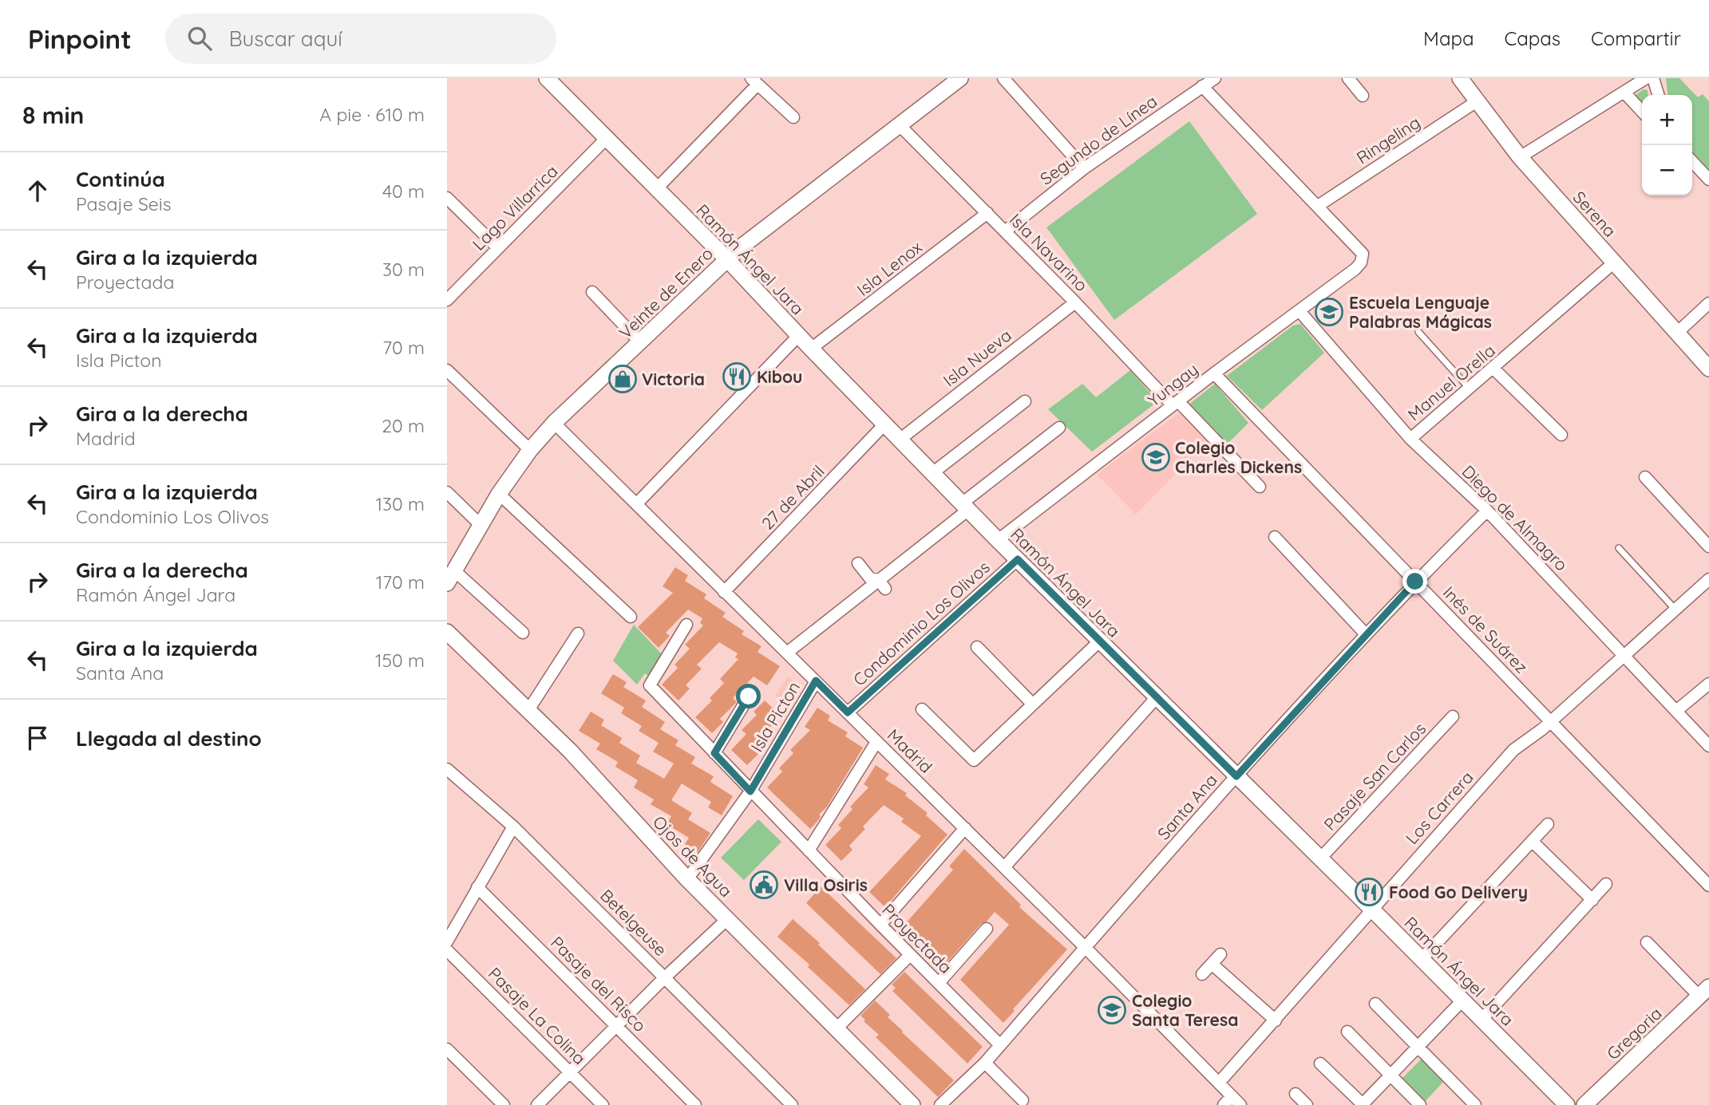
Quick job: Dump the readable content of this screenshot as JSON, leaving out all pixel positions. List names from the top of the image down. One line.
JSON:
{"streets":{"main road":["Serena","Ramón Ángel Jara","Veinte de Enero","Ojos de Agua","Gregoria"],"street":["Segundo de Línea","Ringeling","Lago Villarrica","Isla Navarino","Isla Lenox","Isla Nueva","Manuel Orella","Yungay","27 de Abril","Diego de Almagro","Condominio Los Olivos","Inés de Suárez","Isla Picton","Madrid","Pasaje San Carlos","Santa Ana","Los Carrera","Betelgeuse","Proyectada","Pasaje del Risco","Pasaje La Colina"]},"crossings":[["Segundo de Línea","Isla Navarino"],["Ringeling","Serena"],["Ringeling","Yungay"],["Lago Villarrica","Ramón Ángel Jara"],["Serena","Manuel Orella"],["Isla Navarino","Isla Lenox"],["Isla Navarino","Veinte de Enero"],["Isla Navarino","Isla Nueva"],["Isla Navarino","Yungay"],["Ramón Ángel Jara","Isla Lenox"],["Ramón Ángel Jara","Veinte de Enero"],["Ramón Ángel Jara","Isla Nueva"],["Ramón Ángel Jara","Yungay"],["Ramón Ángel Jara","27 de Abril"],["Ramón Ángel Jara","Condominio Los Olivos"],["Ramón Ángel Jara","Pasaje San Carlos"],["Ramón Ángel Jara","Santa Ana"],["Ramón Ángel Jara","Los Carrera"],["Veinte de Enero","Madrid"],["Manuel Orella","Diego de Almagro"],["Yungay","Diego de Almagro"],["Yungay","Inés de Suárez"],["27 de Abril","Madrid"],["Diego de Almagro","Santa Ana"],["Diego de Almagro","Los Carrera"],["Condominio Los Olivos","Madrid"],["Inés de Suárez","Santa Ana"],["Inés de Suárez","Los Carrera"],["Isla Picton","Madrid"],["Isla Picton","Ojos de Agua"],["Isla Picton","Proyectada"],["Madrid","Santa Ana"],["Madrid","Los Carrera"],["Santa Ana","Proyectada"]],"places":{"school or university":["Escuela Lenguaje Palabras Mágicas","Colegio Charles Dickens","Colegio Santa Teresa"],"restaurant":["Kibou","Food Go Delivery"],"shop":["Victoria"],"public building":["Villa Osiris"]},"page":{"header":"Pinpoint","search":"Buscar aquí","nav":["Mapa","Capas","Compartir"],"heading":["8 min","A pie · 610 m"],"map_buttons":["+","−"],"list":[["Continúa","Pasaje Seis","40 m"],["Gira a la izquierda","Proyectada","30 m"],["Gira a la izquierda","Isla Picton","70 m"],["Gira a la derecha","Madrid","20 m"],["Gira a la izquierda","Condominio Los Olivos","130 m"],["Gira a la derecha","Ramón Ángel Jara","170 m"],["Gira a la izquierda","Santa Ana","150 m"],"Llegada al destino"]}}
